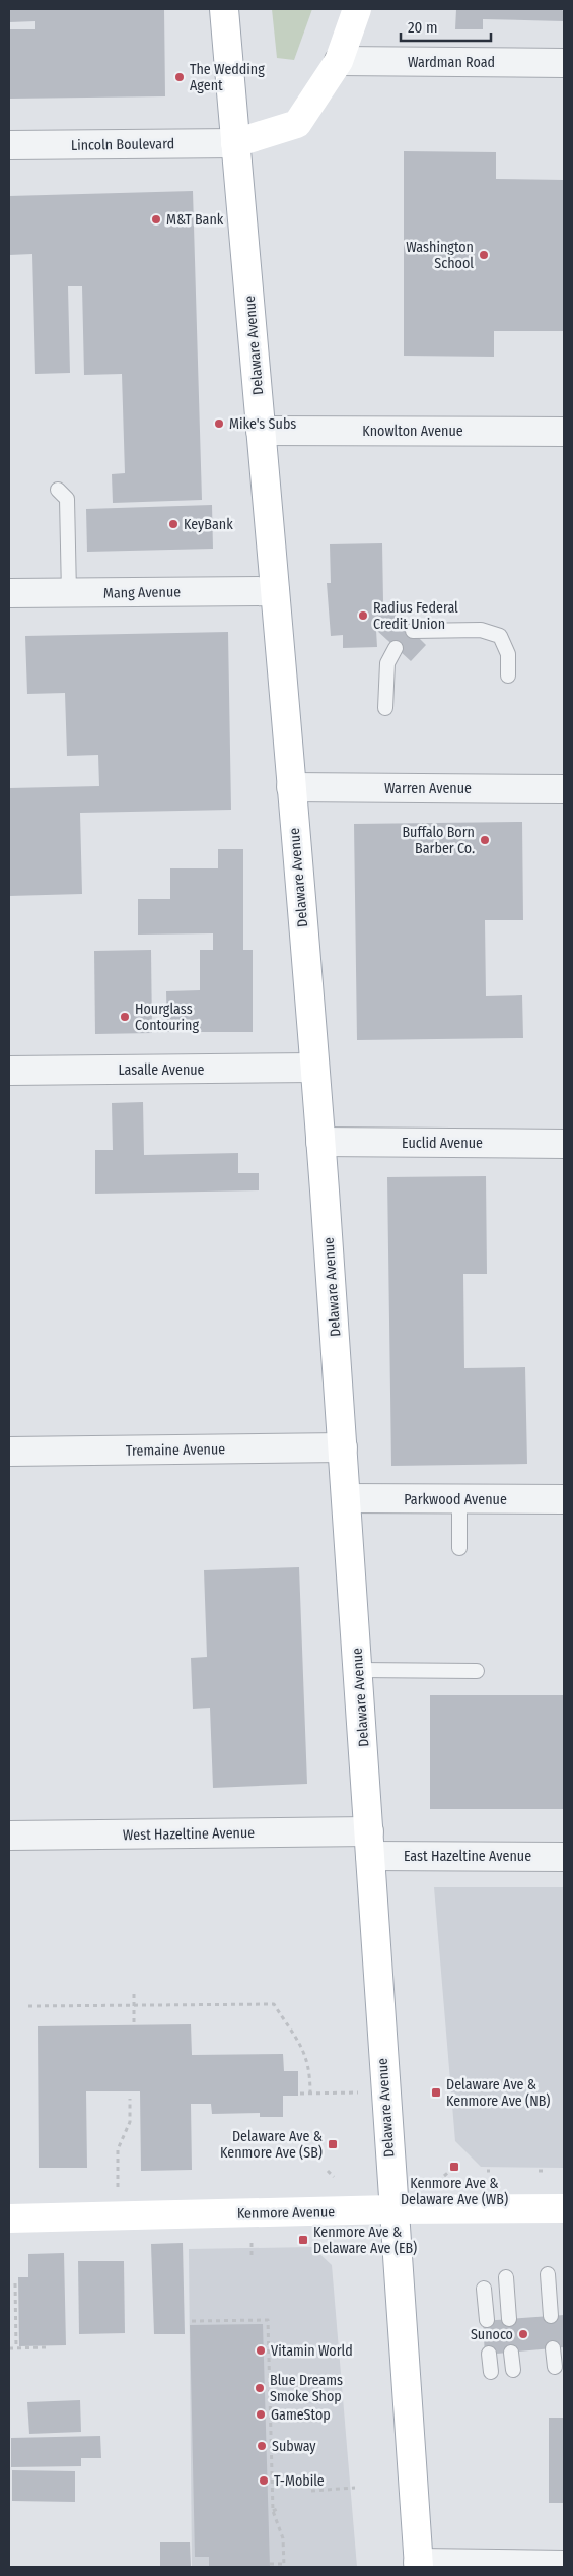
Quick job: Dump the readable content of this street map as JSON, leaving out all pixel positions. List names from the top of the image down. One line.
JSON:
{"streets":{"main road":["Delaware Avenue","Kenmore Avenue"],"street":["Wardman Road","Lincoln Boulevard","Knowlton Avenue","Mang Avenue","Warren Avenue","Lasalle Avenue","Euclid Avenue","Tremaine Avenue","Parkwood Avenue","West Hazeltine Avenue","East Hazeltine Avenue"]},"crossings":[["Lincoln Boulevard","Delaware Avenue"],["Delaware Avenue","Knowlton Avenue"],["Delaware Avenue","Mang Avenue"],["Delaware Avenue","Warren Avenue"],["Delaware Avenue","Lasalle Avenue"],["Delaware Avenue","Euclid Avenue"],["Delaware Avenue","Tremaine Avenue"],["Delaware Avenue","Parkwood Avenue"],["Delaware Avenue","West Hazeltine Avenue"],["Delaware Avenue","East Hazeltine Avenue"],["Delaware Avenue","Kenmore Avenue"],["West Hazeltine Avenue","East Hazeltine Avenue"]],"places":{"other":["The Wedding Agent","M&T Bank","Washington School","Mike's Subs","KeyBank","Radius Federal Credit Union","Buffalo Born Barber Co.","Hourglass Contouring","Sunoco","Vitamin World","Blue Dreams Smoke Shop","GameStop","Subway","T-Mobile"],"transit":["Delaware Ave & Kenmore Ave (NB)","Delaware Ave & Kenmore Ave (SB)","Kenmore Ave & Delaware Ave (WB)","Kenmore Ave & Delaware Ave (EB)"]},"scale_bar":"20 m"}
